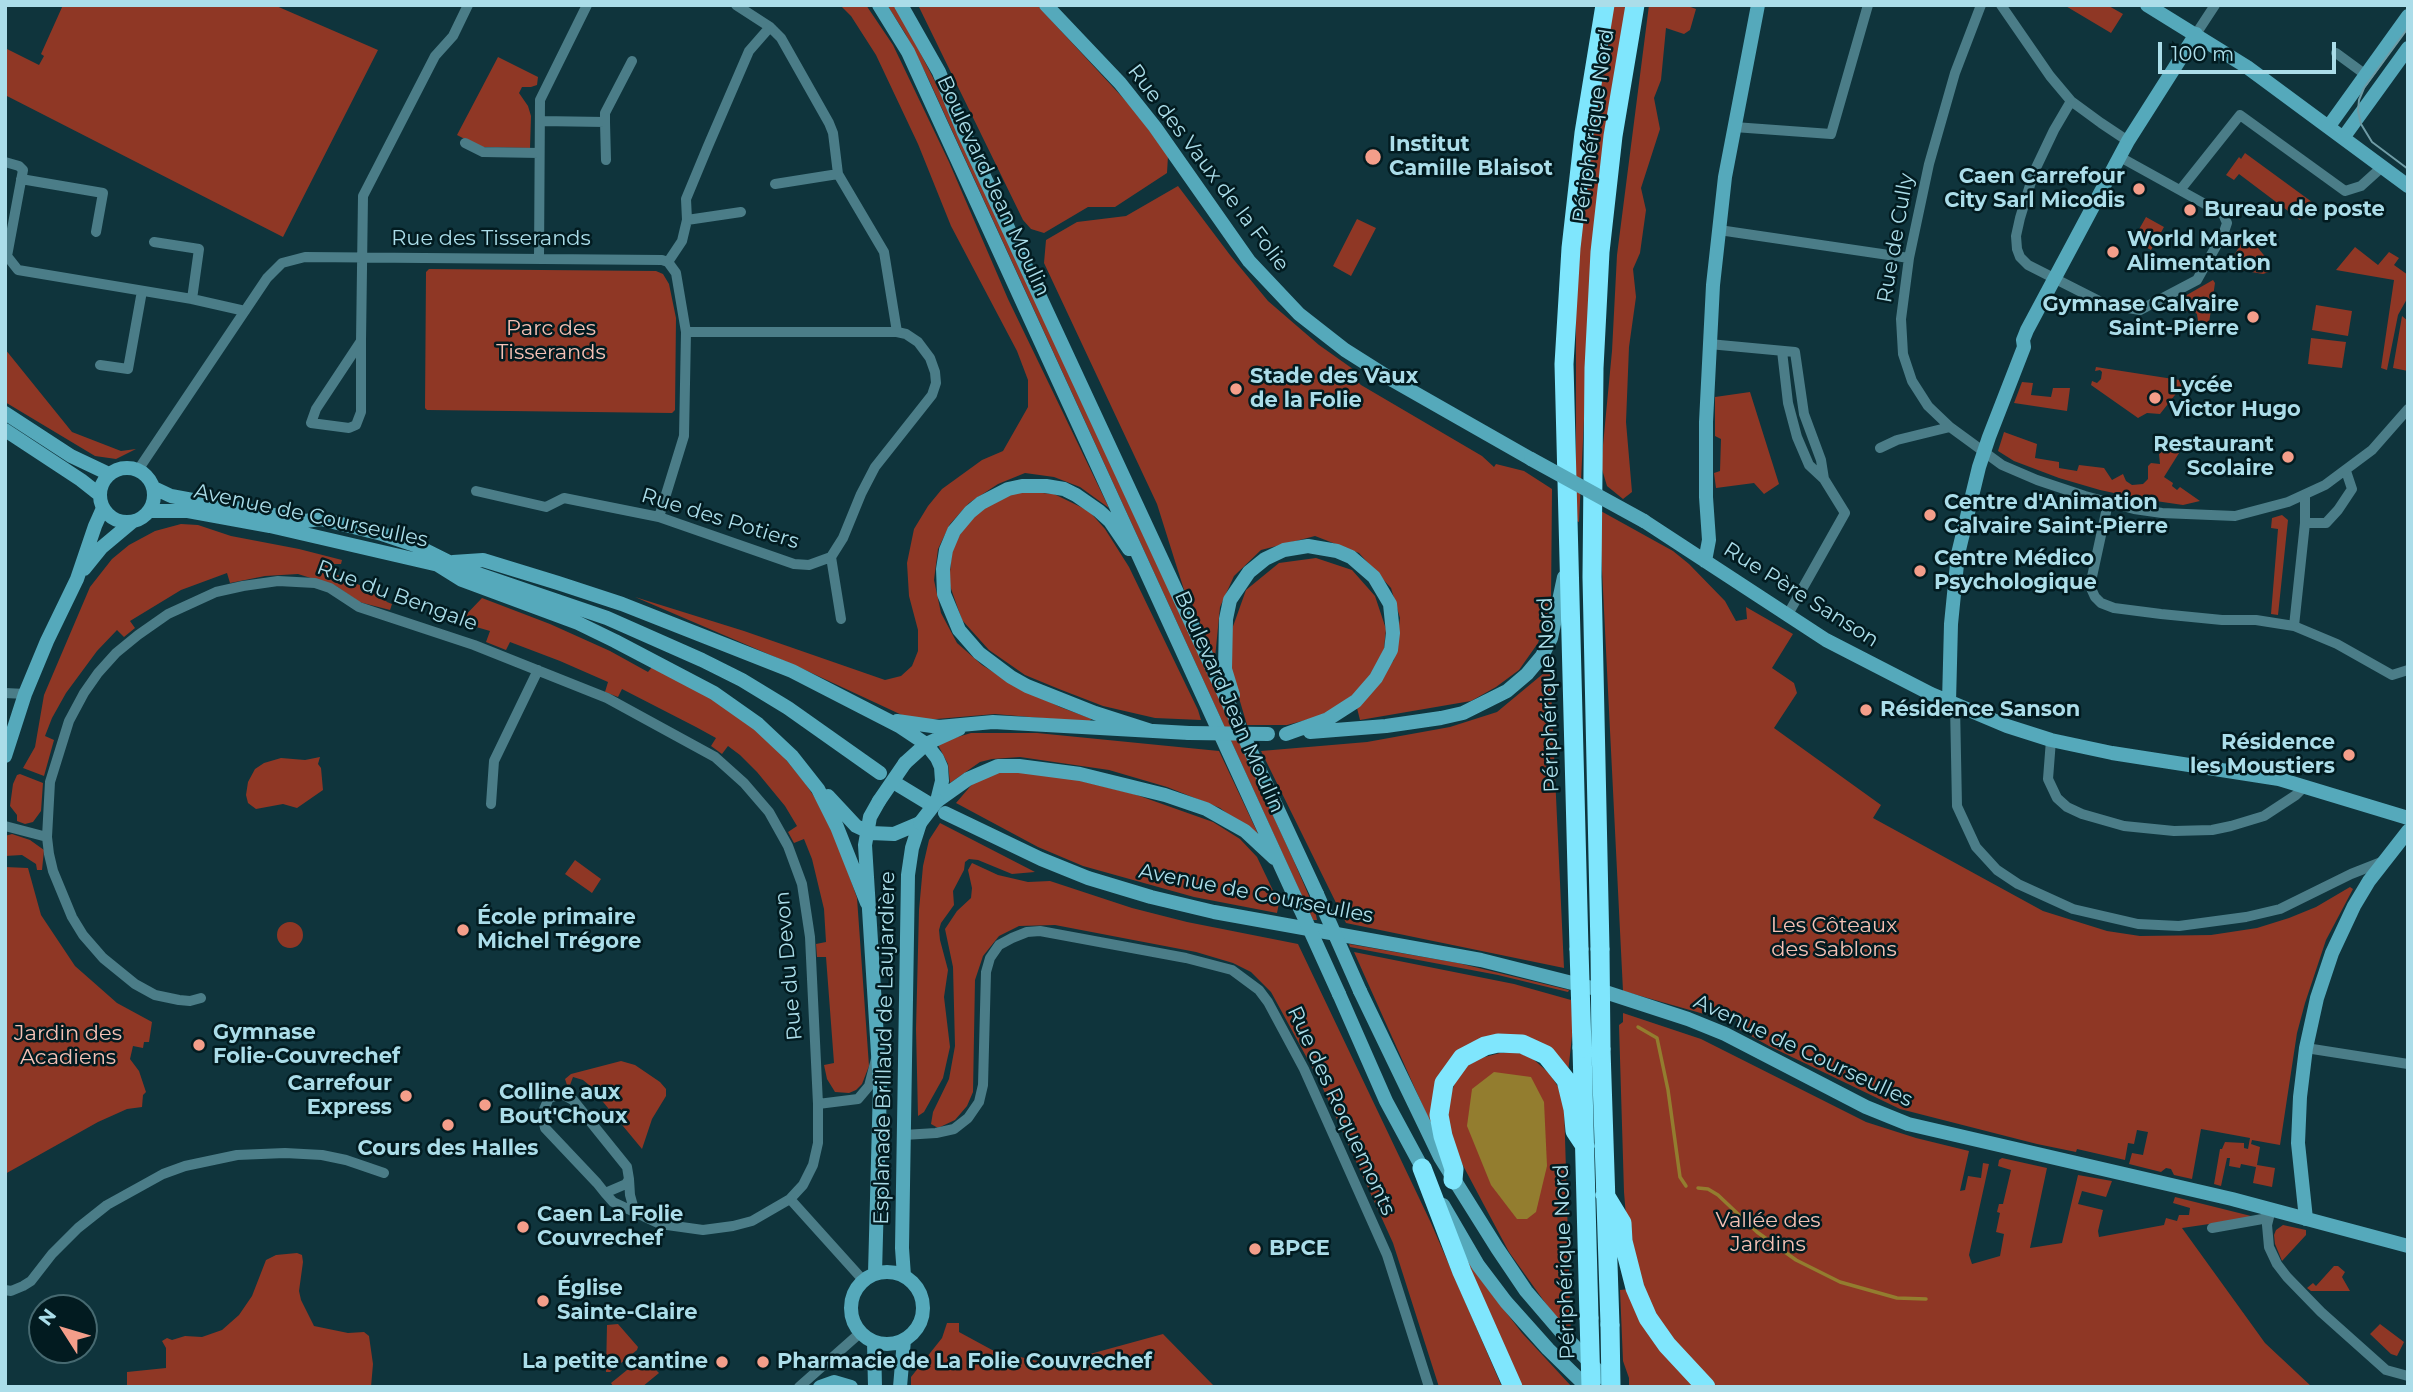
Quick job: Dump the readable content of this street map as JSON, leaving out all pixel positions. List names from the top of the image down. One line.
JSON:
{"streets":{"highway":["Périphérique Nord"],"main road":["Rue des Vaux de la Folie","Boulevard Jean Moulin","Avenue de Courseulles","Rue Père Sanson","Esplanade Brillaud de Laujardière"],"street":["Rue de Cully","Rue des Tisserands","Rue des Potiers","Rue du Bengale","Rue du Devon","Rue des Roquemonts"]},"crossings":[["Périphérique Nord","Boulevard Jean Moulin"],["Rue des Vaux de la Folie","Rue Père Sanson"],["Rue des Tisserands","Avenue de Courseulles"],["Rue du Bengale","Rue du Devon"],["Esplanade Brillaud de Laujardière","Rue des Roquemonts"]],"parks":["Parc des Tisserands","Les Côteaux des Sablons","Jardin des Acadiens","Vallée des Jardins"],"places":["Institut Camille Blaisot","Caen Carrefour City Sarl Micodis","Bureau de poste","World Market Alimentation","Gymnase Calvaire Saint-Pierre","Stade des Vaux de la Folie","Lycée Victor Hugo","Restaurant Scolaire","Centre d'Animation Calvaire Saint-Pierre","Centre Médico Psychologique","Résidence Sanson","Résidence les Moustiers","École primaire Michel Trégore","Gymnase Folie-Couvrechef","Carrefour Express","Colline aux Bout'Choux","Cours des Halles","Caen La Folie Couvrechef","BPCE","Église Sainte-Claire","La petite cantine","Pharmacie de La Folie Couvrechef"],"scale_bar":"100 m","north":"top left"}
